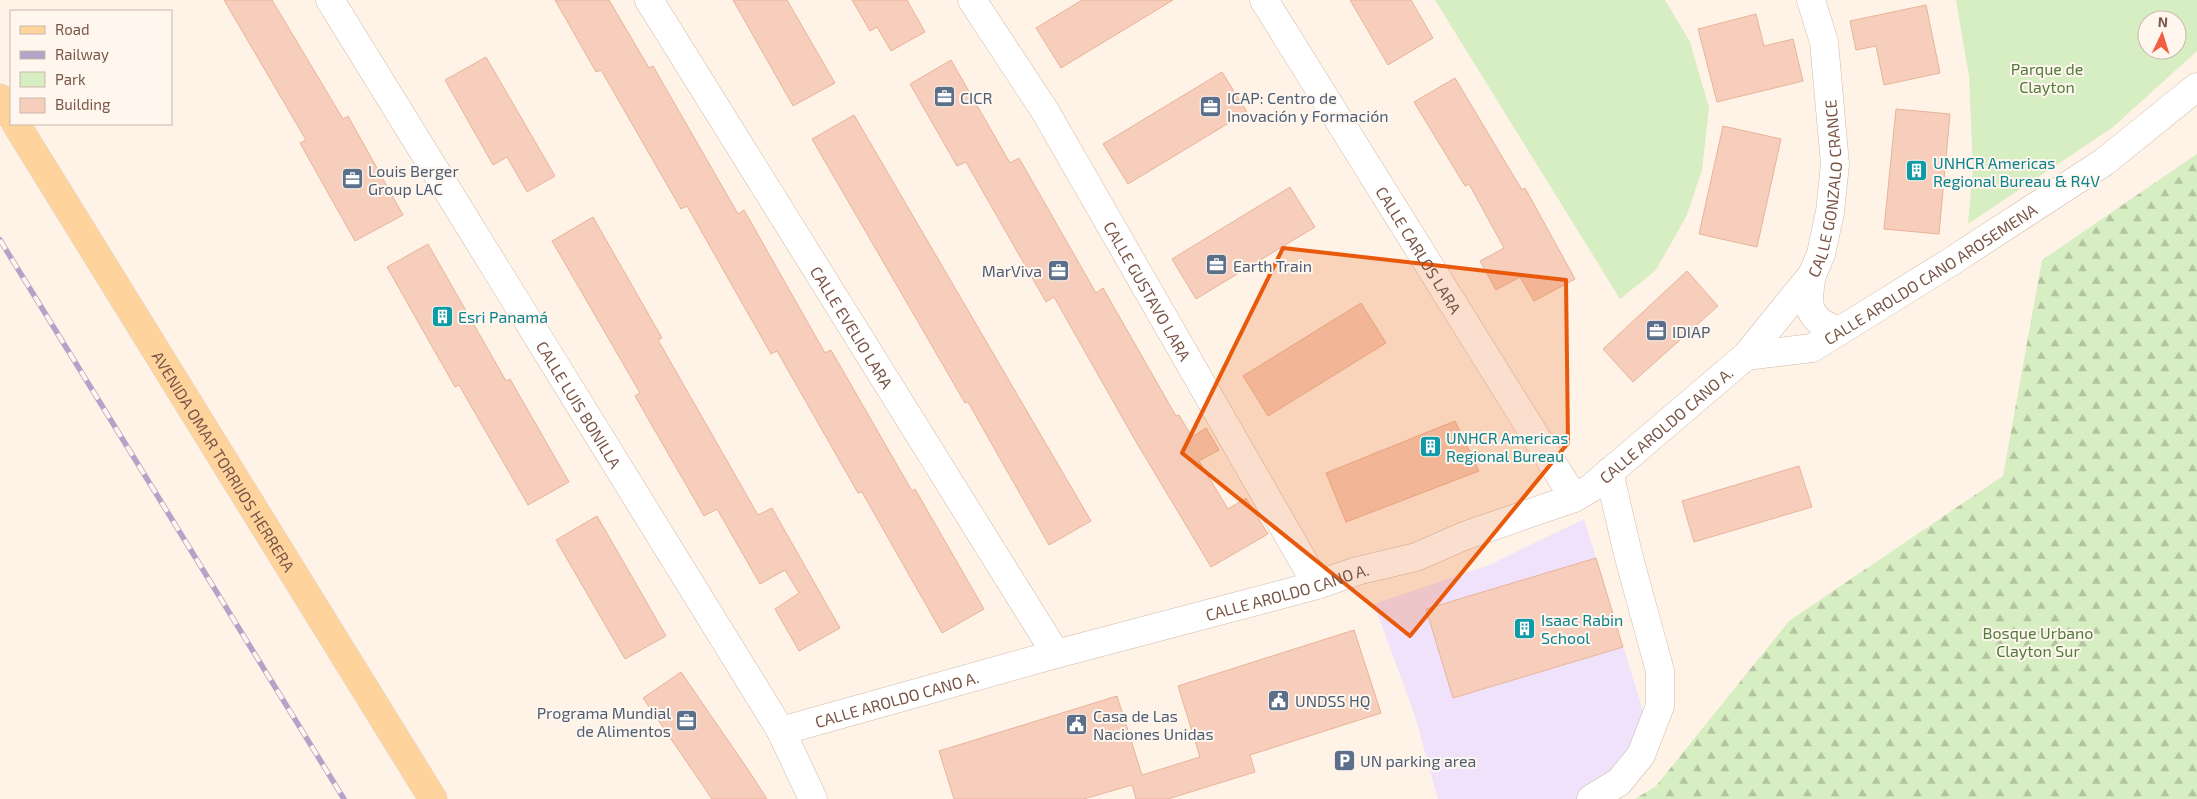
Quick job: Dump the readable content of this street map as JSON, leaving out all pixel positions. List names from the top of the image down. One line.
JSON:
{"streets":{"main road":["AVENIDA OMAR TORRIJOS HERRERA"],"street":["CALLE GONZALO CRANCE","CALLE CARLOS LARA","CALLE AROLDO CANO AROSEMENA","CALLE GUSTAVO LARA","CALLE EVELIO LARA","CALLE LUIS BONILLA","CALLE AROLDO CANO A."]},"crossings":[["CALLE GONZALO CRANCE","CALLE AROLDO CANO AROSEMENA"],["CALLE GONZALO CRANCE","CALLE AROLDO CANO A."],["CALLE CARLOS LARA","CALLE AROLDO CANO A."],["CALLE AROLDO CANO AROSEMENA","CALLE AROLDO CANO A."],["CALLE GUSTAVO LARA","CALLE AROLDO CANO A."],["CALLE EVELIO LARA","CALLE AROLDO CANO A."],["CALLE LUIS BONILLA","CALLE AROLDO CANO A."]],"parks":["Parque de Clayton","Bosque Urbano Clayton Sur"],"places":{"office":["CICR","ICAP: Centro de Inovación y Formación","Louis Berger Group LAC","Earth Train","MarViva","IDIAP","Programa Mundial de Alimentos"],"building":["UNHCR Americas Regional Bureau & R4V","Esri Panamá","UNHCR Americas Regional Bureau","Isaac Rabin School"],"public building":["UNDSS HQ","Casa de Las Naciones Unidas"],"parking":["UN parking area"]},"legend":["Road","Railway","Park","Building"],"north":"top"}
